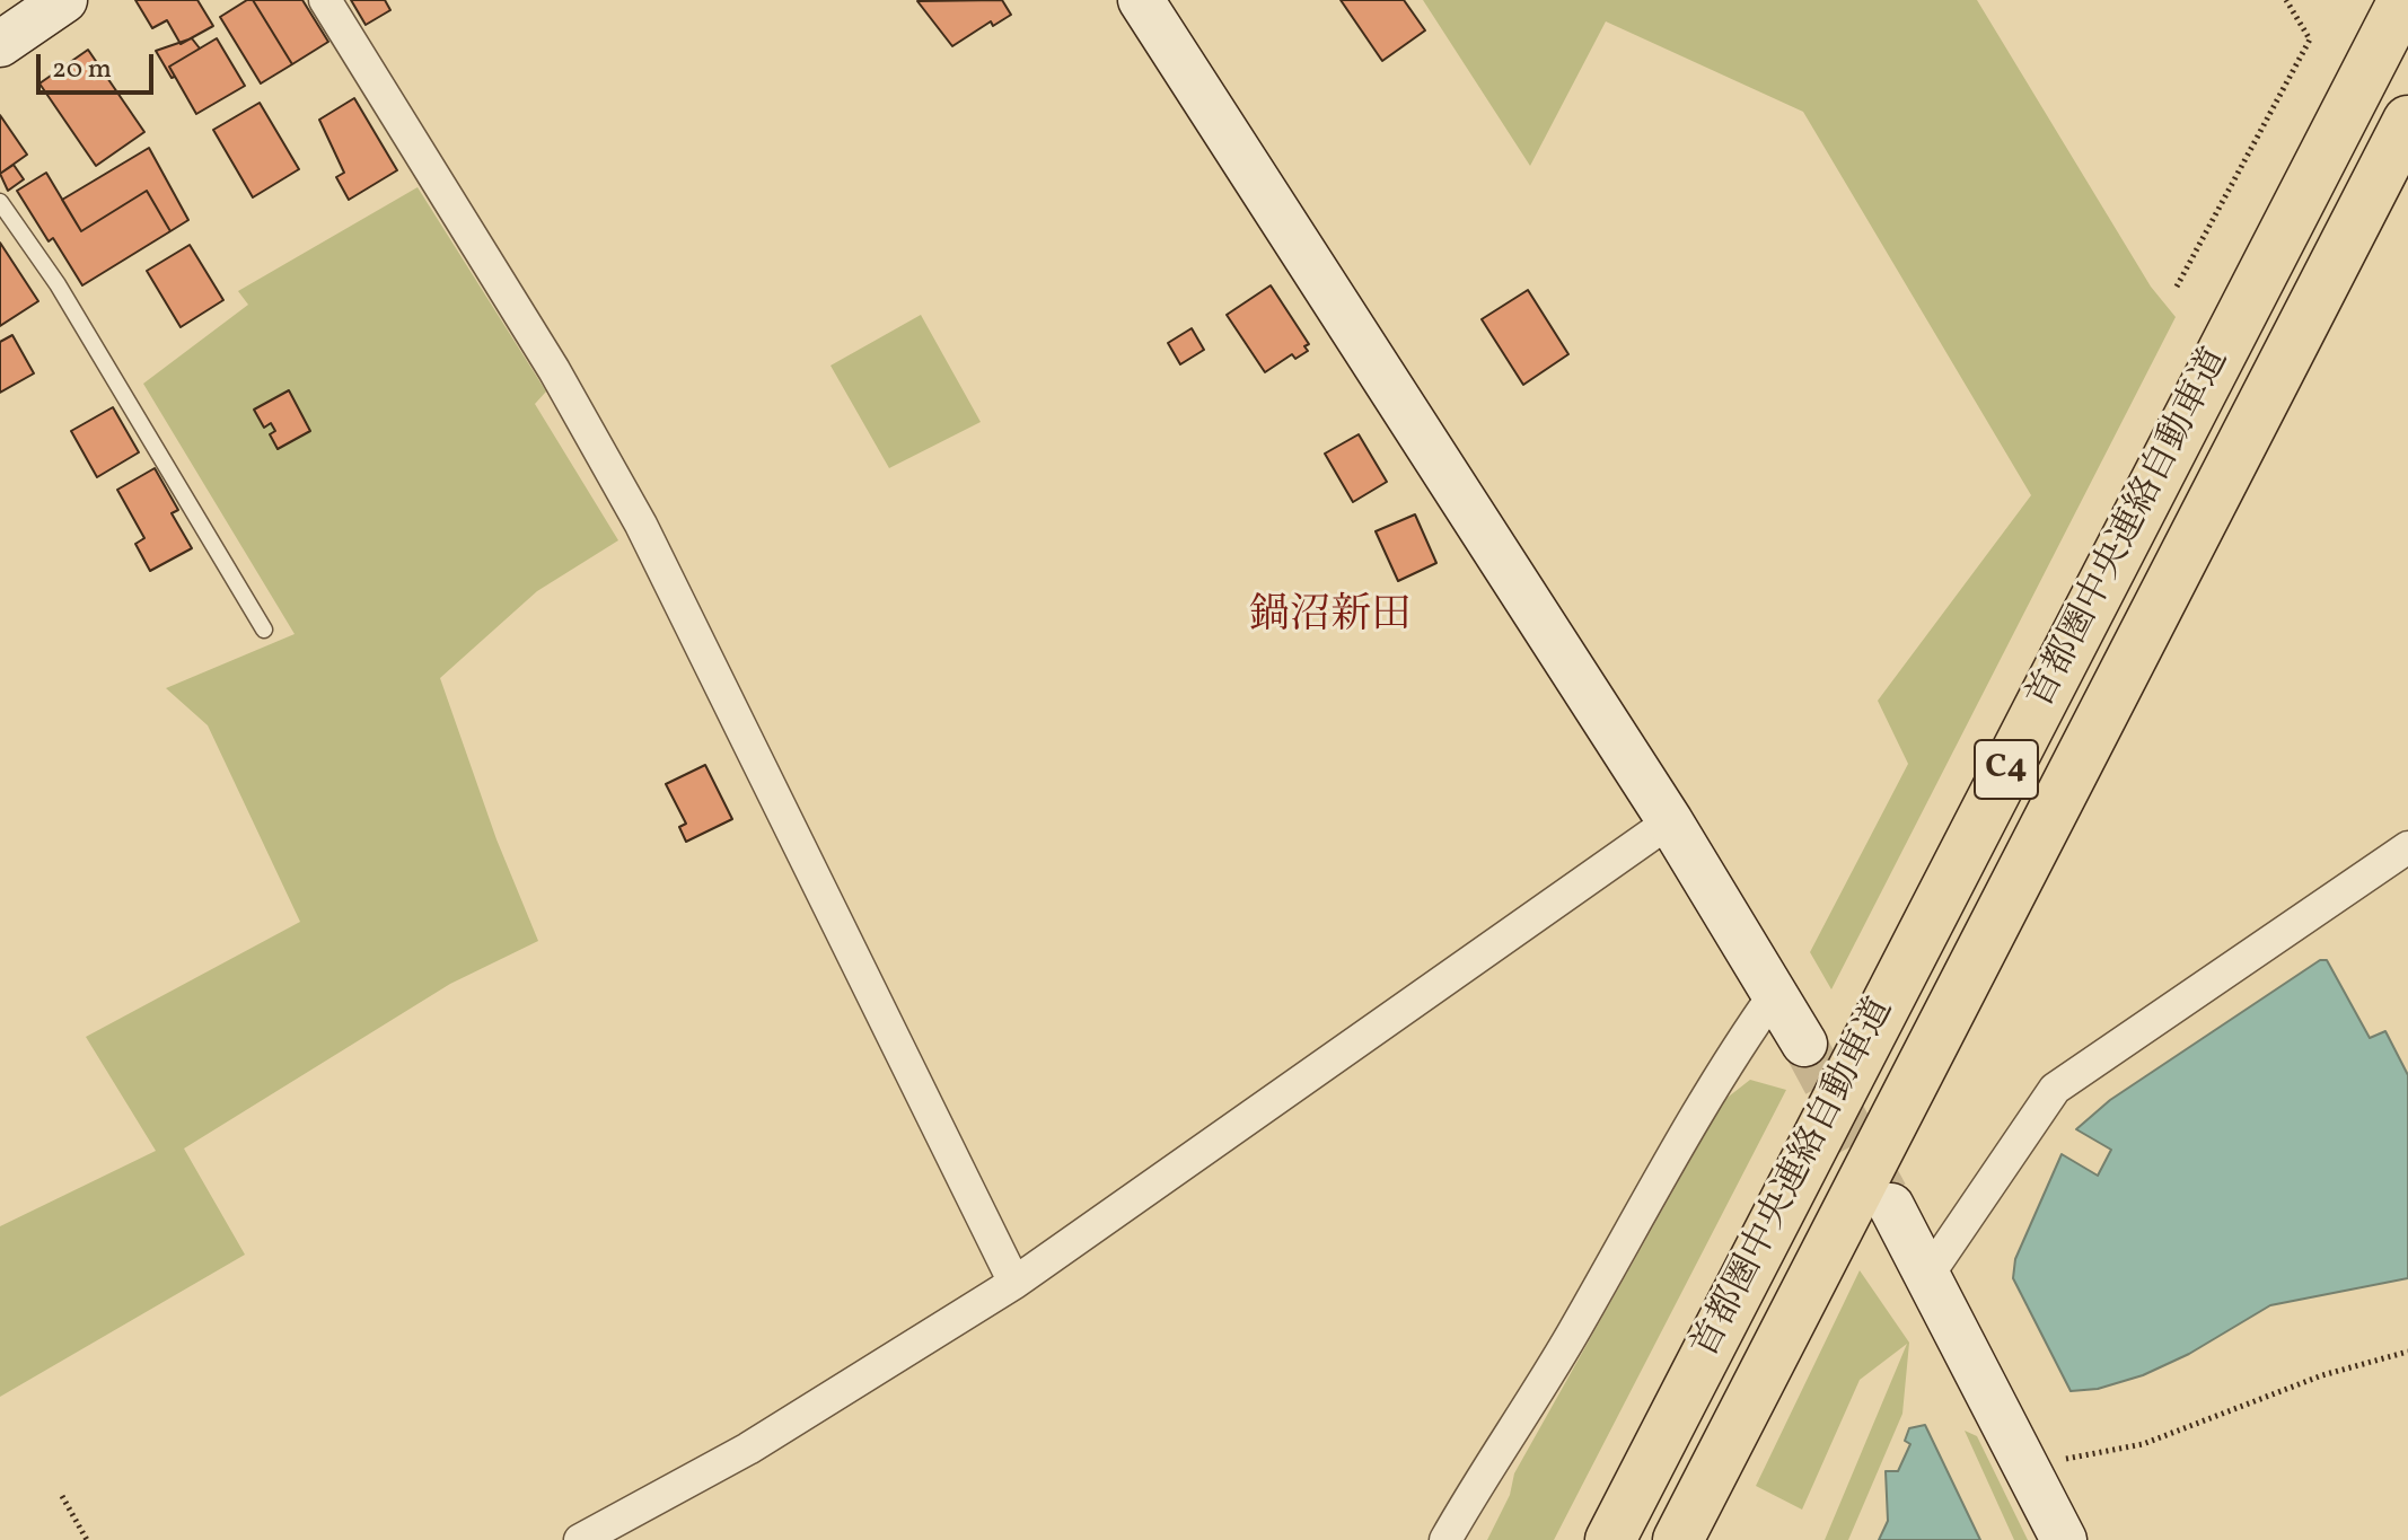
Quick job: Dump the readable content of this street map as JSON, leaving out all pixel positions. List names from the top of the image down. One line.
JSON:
{"streets":{"highway":["首都圏中央連絡自動車道","C4"]},"districts":["鍋沼新田"],"scale_bar":"20 m"}
